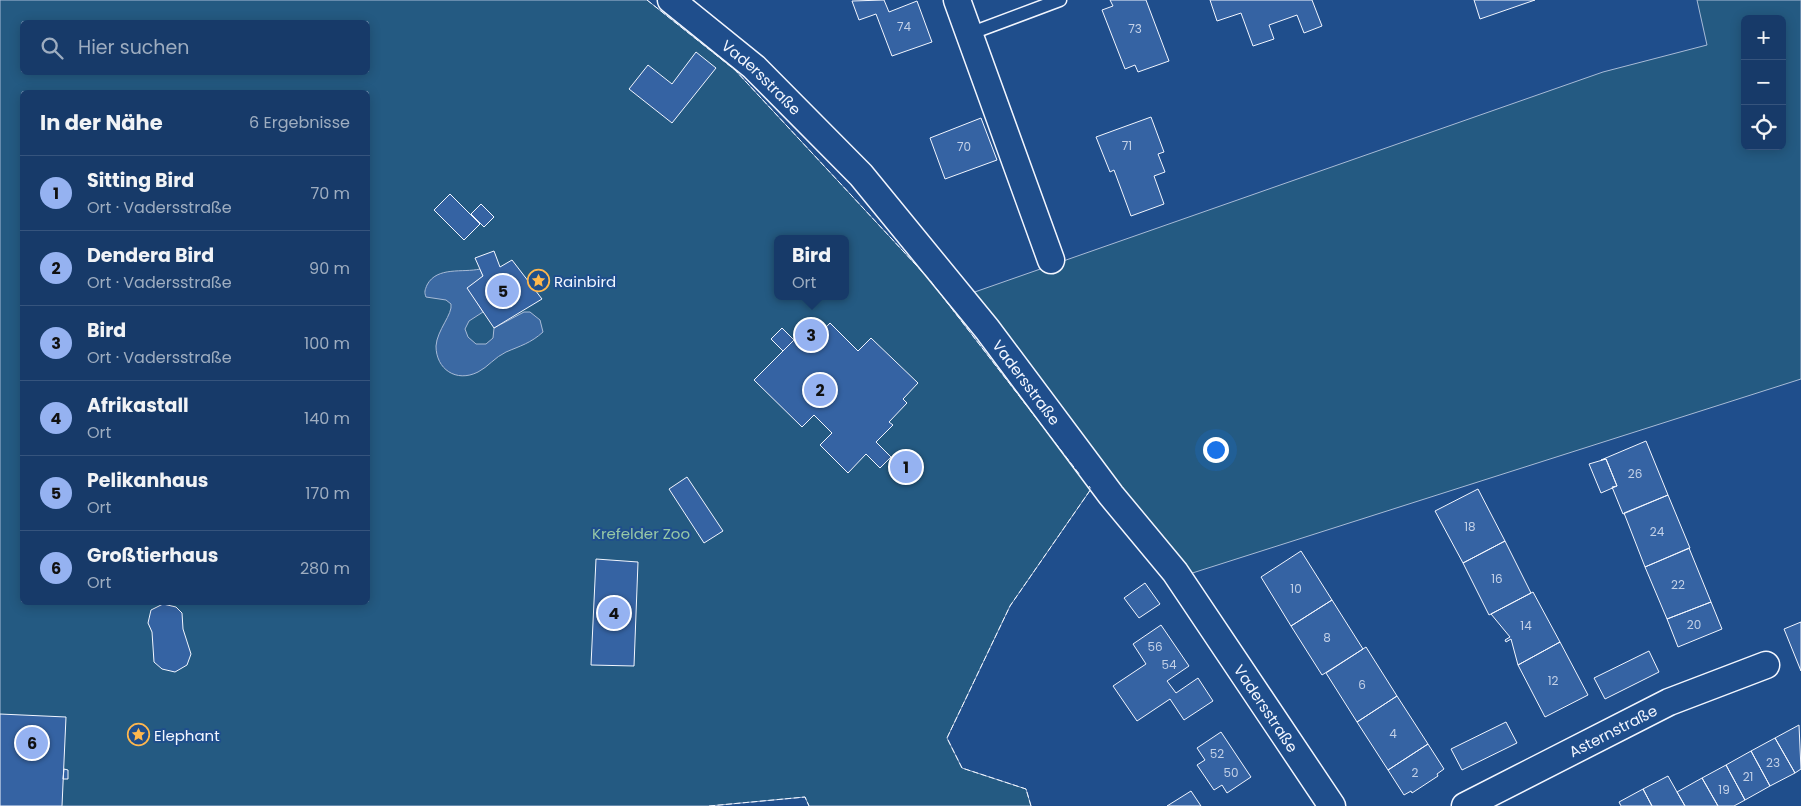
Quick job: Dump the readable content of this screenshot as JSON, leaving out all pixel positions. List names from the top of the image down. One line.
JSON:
{"streets":{"street":["Vadersstraße","Asternstraße"]},"parks":["Krefelder Zoo"],"places":{"place":["Rainbird","Elephant"]},"house_numbers":["74","73","71","70","26","18","24","16","22","10","20","14","8","56","54","12","6","4","52","23","50","2","21","19"],"page":{"map_buttons":["+","−"],"search":"Hier suchen","heading":["In der Nähe","6 Ergebnisse"],"list":[{"mark":"1","name":"Sitting Bird","note":"Ort · Vadersstraße","value":"70 m"},{"mark":"2","name":"Dendera Bird","note":"Ort · Vadersstraße","value":"90 m"},{"mark":"3","name":"Bird","note":"Ort · Vadersstraße","value":"100 m"},{"mark":"4","name":"Afrikastall","note":"Ort","value":"140 m"},{"mark":"5","name":"Pelikanhaus","note":"Ort","value":"170 m"},{"mark":"6","name":"Großtierhaus","note":"Ort","value":"280 m"}],"popup":["Bird","Ort"],"pins":["5","3","2","1","4","6"]}}
